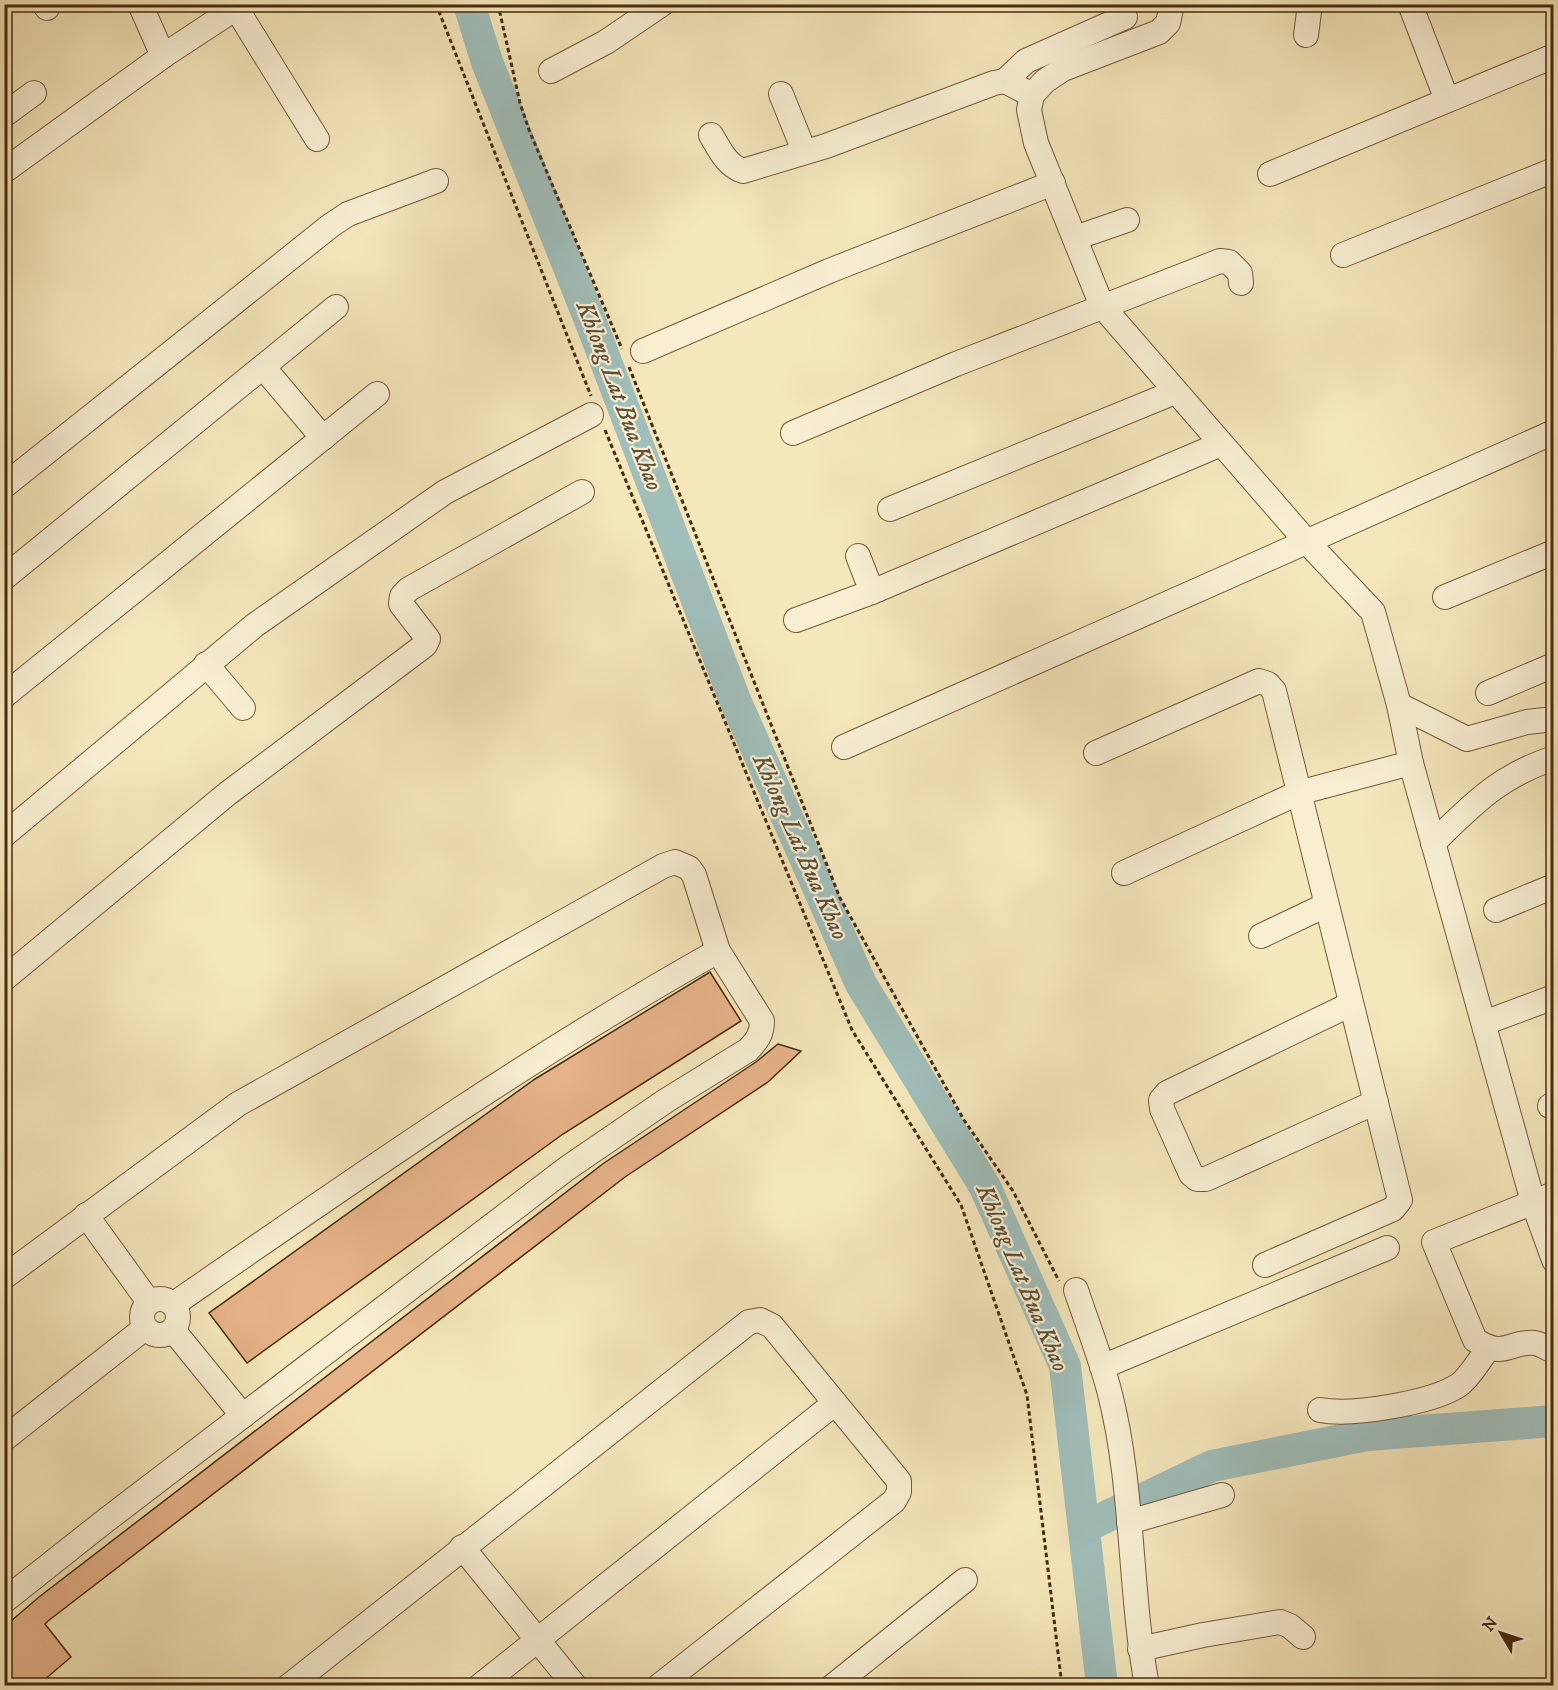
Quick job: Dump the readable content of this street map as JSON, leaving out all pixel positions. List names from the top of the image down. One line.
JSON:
{"water":["Khlong Lat Bua Khao"],"north":"top left"}
